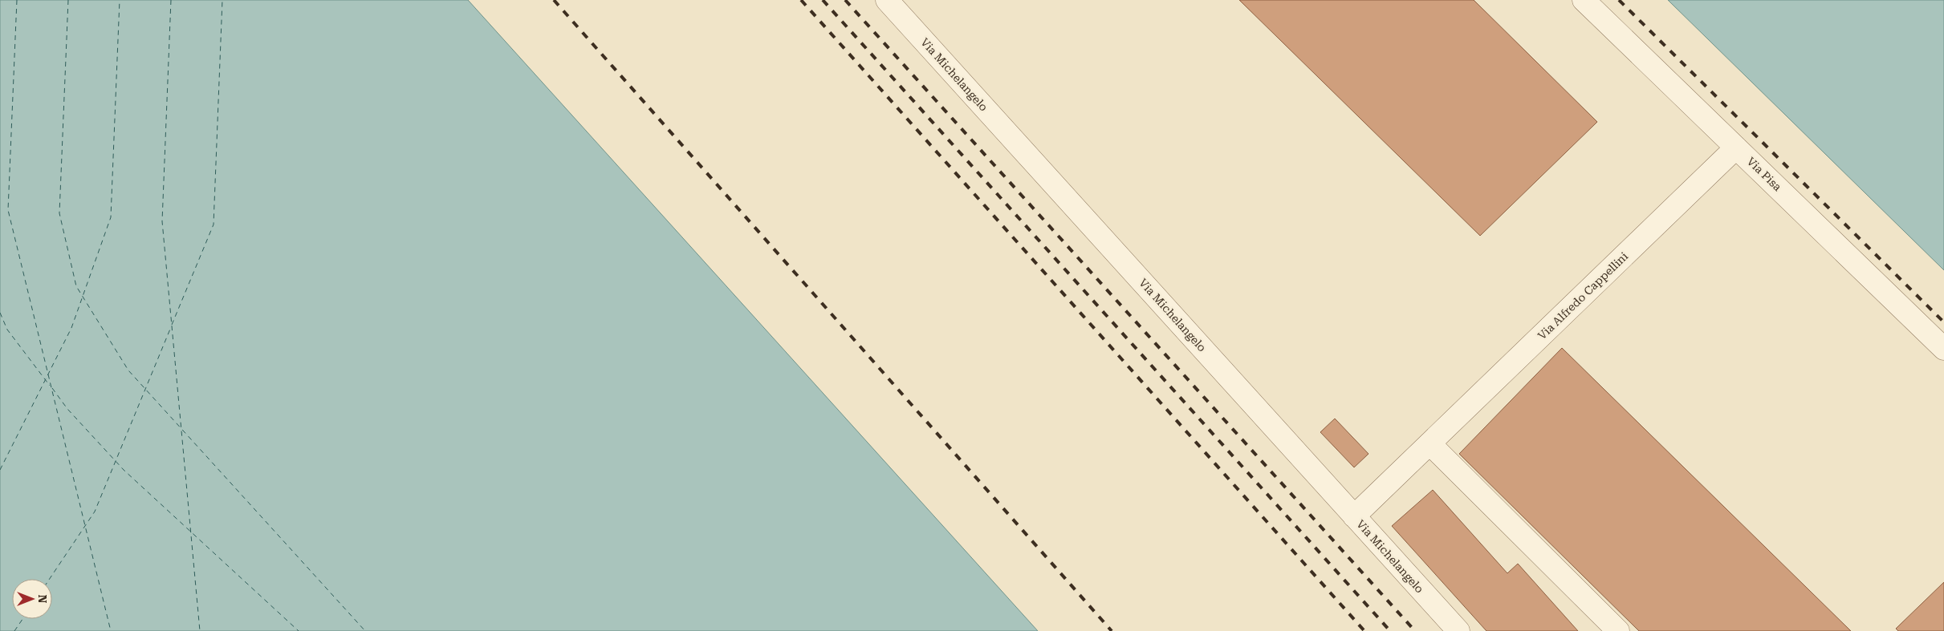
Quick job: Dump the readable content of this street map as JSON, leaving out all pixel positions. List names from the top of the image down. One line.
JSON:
{"streets":{"lane":["Via Michelangelo","Via Pisa","Via Alfredo Cappellini"]},"crossings":[["Via Michelangelo","Via Alfredo Cappellini"],["Via Pisa","Via Alfredo Cappellini"]],"north":"right"}
